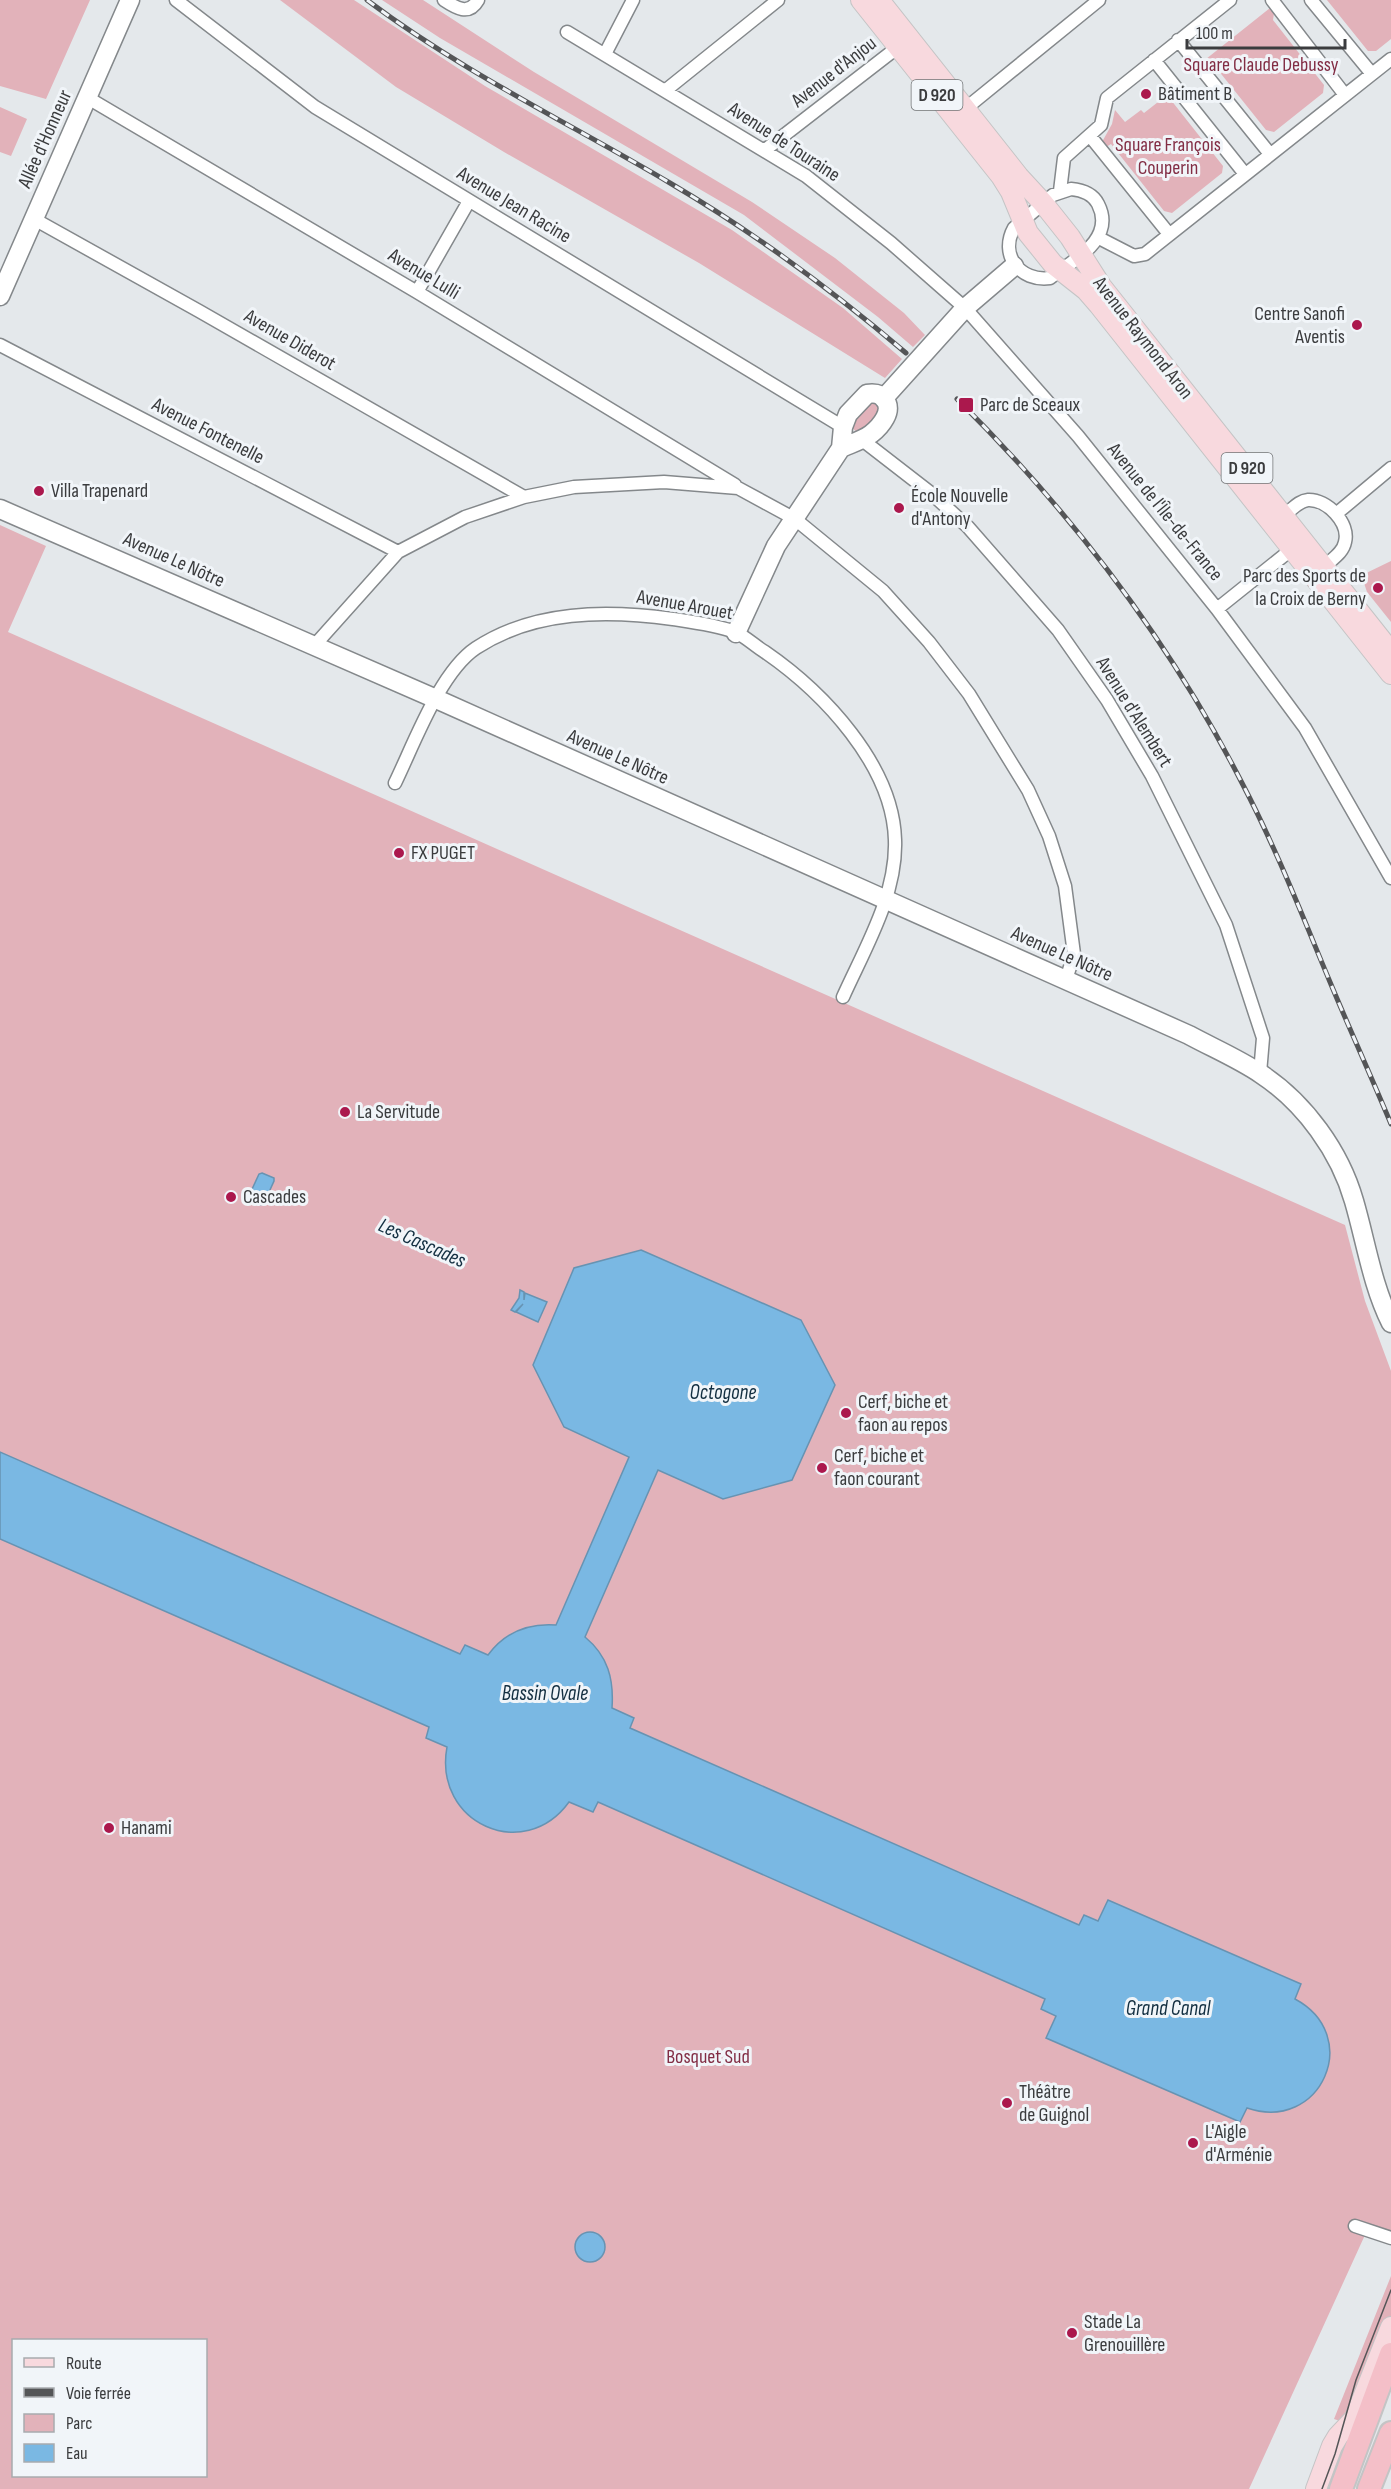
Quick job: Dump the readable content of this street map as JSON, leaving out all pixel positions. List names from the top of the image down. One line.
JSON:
{"streets":{"main road":["D 920","Allée d'Honneur","Avenue Raymond Aron","Avenue Le Nôtre"],"street":["Avenue d'Anjou","Avenue de Touraine","Avenue Jean Racine","Avenue Lulli","Avenue Diderot","Avenue Fontenelle","Avenue de l'Île-de-France","Avenue Arouet","Avenue d'Alembert"]},"crossings":[["Avenue d'Anjou","D 920"],["Avenue d'Anjou","Avenue de Touraine"],["D 920","Avenue Raymond Aron"],["Allée d'Honneur","Avenue Lulli"],["Allée d'Honneur","Avenue Diderot"],["Avenue de Touraine","Avenue de l'Île-de-France"],["Avenue Jean Racine","Avenue d'Alembert"],["Avenue Lulli","Avenue Le Nôtre"],["Avenue Le Nôtre","Avenue Arouet"],["Avenue Le Nôtre","Avenue d'Alembert"]],"water":["Les Cascades","Octogone","Bassin Ovale","Grand Canal"],"parks":["Square Claude Debussy","Square François Couperin","Bosquet Sud"],"places":{"other":["Bâtiment B","Centre Sanofi Aventis","Villa Trapenard","École Nouvelle d'Antony","Parc des Sports de la Croix de Berny","FX PUGET","La Servitude","Cascades","Cerf, biche et faon au repos","Cerf, biche et faon courant","Hanami","Théâtre de Guignol","L'Aigle d'Arménie","Stade La Grenouillère"],"transit":["Parc de Sceaux"]},"legend":["Route","Voie ferrée","Parc","Eau"],"scale_bar":"100 m"}
